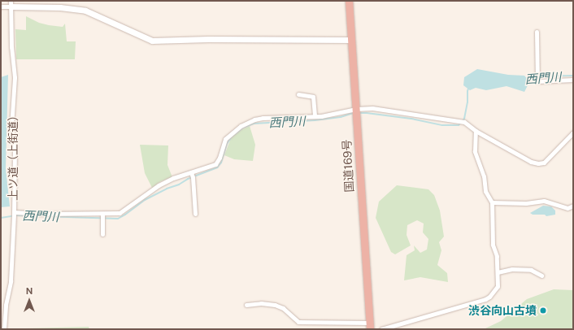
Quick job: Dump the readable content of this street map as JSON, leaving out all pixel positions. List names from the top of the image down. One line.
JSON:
{"streets":{"highway":["国道169号"],"street":["上ツ道（上街道）"]},"water":["西門川"],"places":["渋谷向山古墳"],"north":"top"}
